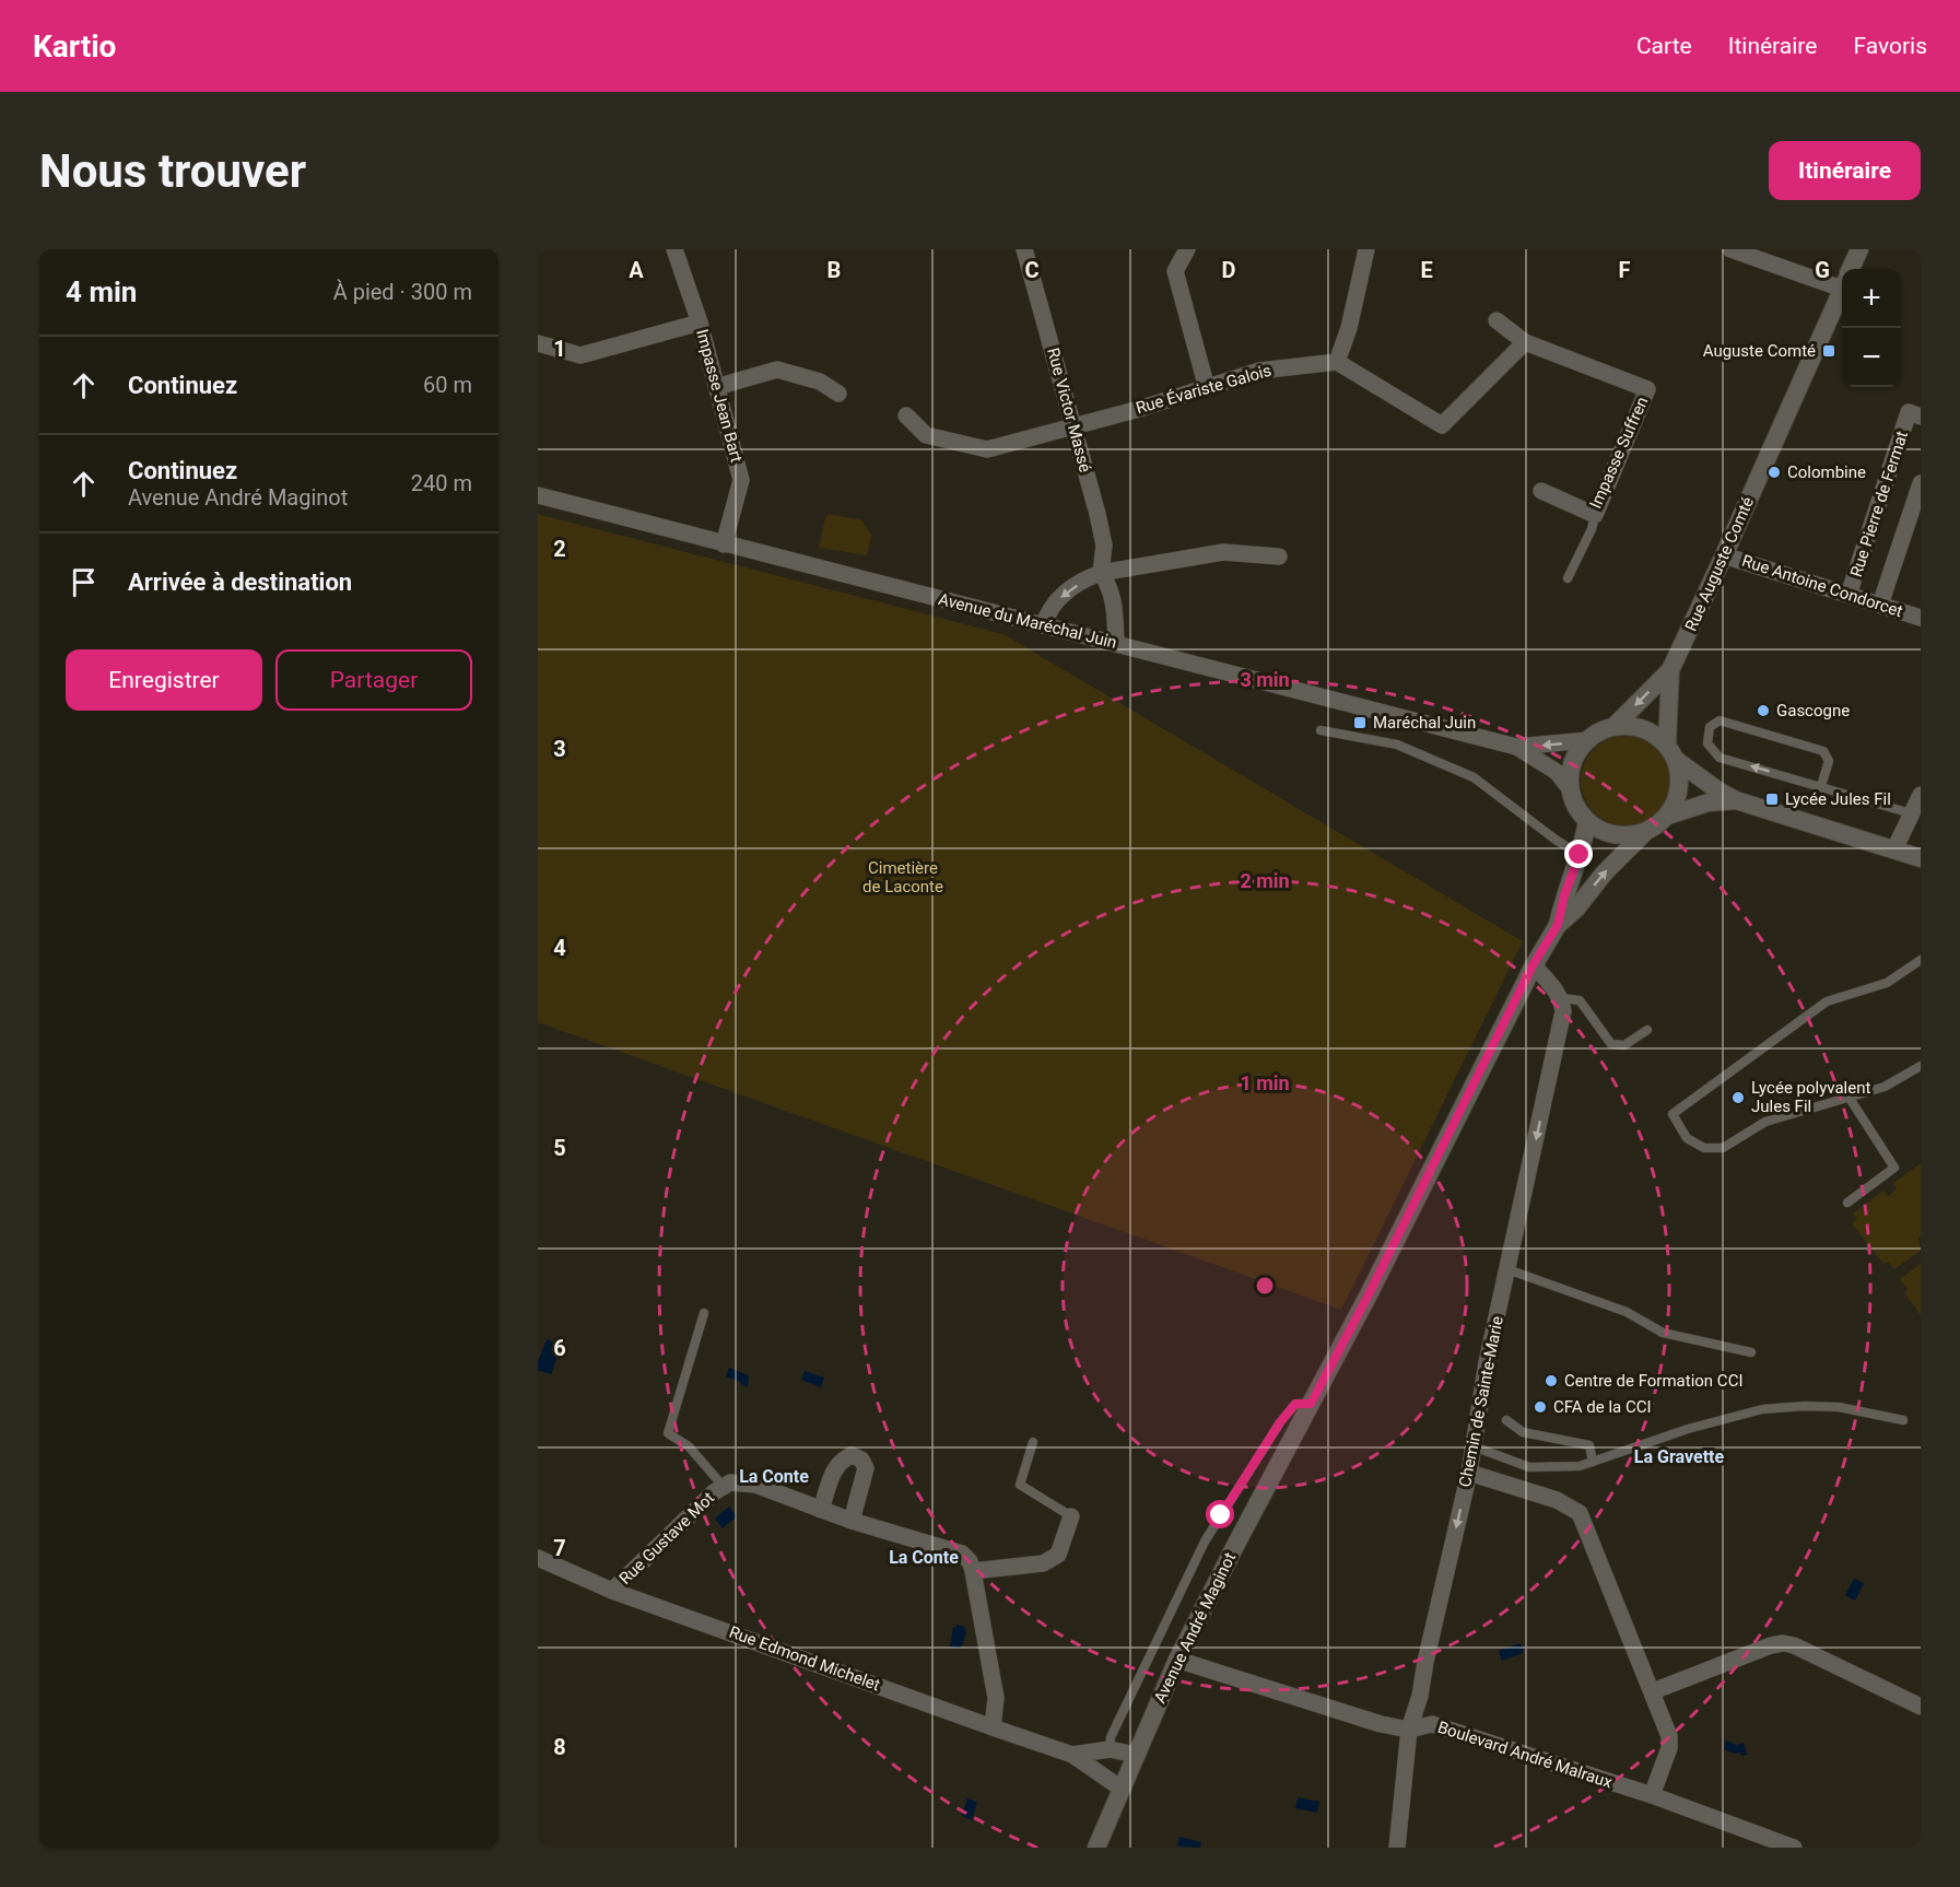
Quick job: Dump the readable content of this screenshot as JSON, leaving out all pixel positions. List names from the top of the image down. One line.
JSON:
{"streets":{"street":["Rue Évariste Galois","Impasse Jean Bart","Rue Victor Massé","Impasse Suffren","Rue Pierre de Fermat","Rue Auguste Comté","Rue Antoine Condorcet","Avenue du Maréchal Juin","Chemin de Sainte-Marie","Rue Gustave Mot","Avenue André Maginot","Rue Edmond Michelet","Boulevard André Malraux"]},"crossings":[["Rue Évariste Galois","Rue Victor Massé"],["Impasse Jean Bart","Avenue du Maréchal Juin"],["Rue Victor Massé","Avenue du Maréchal Juin"],["Rue Pierre de Fermat","Rue Antoine Condorcet"],["Rue Auguste Comté","Rue Antoine Condorcet"],["Rue Auguste Comté","Avenue du Maréchal Juin"],["Rue Auguste Comté","Avenue André Maginot"],["Avenue du Maréchal Juin","Avenue André Maginot"],["Chemin de Sainte-Marie","Boulevard André Malraux"],["Rue Gustave Mot","Rue Edmond Michelet"],["Avenue André Maginot","Rue Edmond Michelet"],["Avenue André Maginot","Boulevard André Malraux"]],"one_way":["Chemin de Sainte-Marie"],"districts":["La Gravette","La Conte","La Conte"],"parks":["Cimetière de Laconte"],"places":{"transit":["Auguste Comté","Maréchal Juin","Lycée Jules Fil"],"other":["Colombine","Gascogne","Lycée polyvalent Jules Fil","Centre de Formation CCI","CFA de la CCI"]},"page":{"header":"Kartio","nav":["Carte","Itinéraire","Favoris"],"buttons":["Itinéraire",["Enregistrer","Partager"]],"title":"Nous trouver","heading":["4 min","À pied · 300 m"],"map_buttons":["+","−"],"list":[["Continuez","60 m"],["Continuez","Avenue André Maginot","240 m"],"Arrivée à destination"]},"grid":{"columns":["A","B","C","D","E","F","G"],"rows":["1","2","3","4","5","6","7","8"]},"rings":["3 min","2 min","1 min"]}
